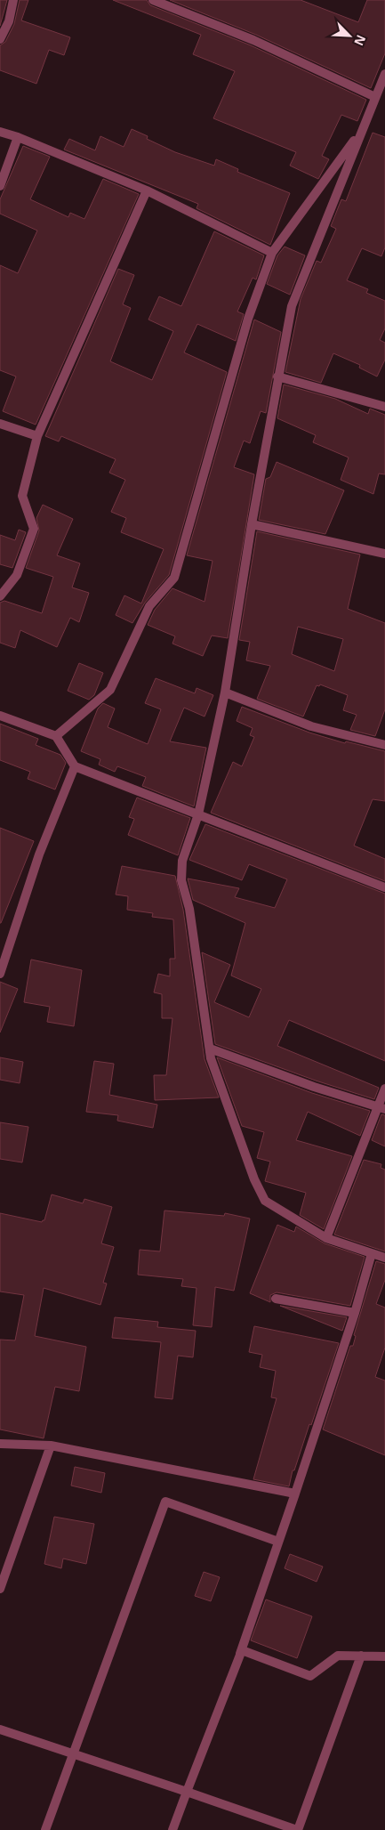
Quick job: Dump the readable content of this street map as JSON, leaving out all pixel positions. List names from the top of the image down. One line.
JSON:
{"north":"bottom right"}
